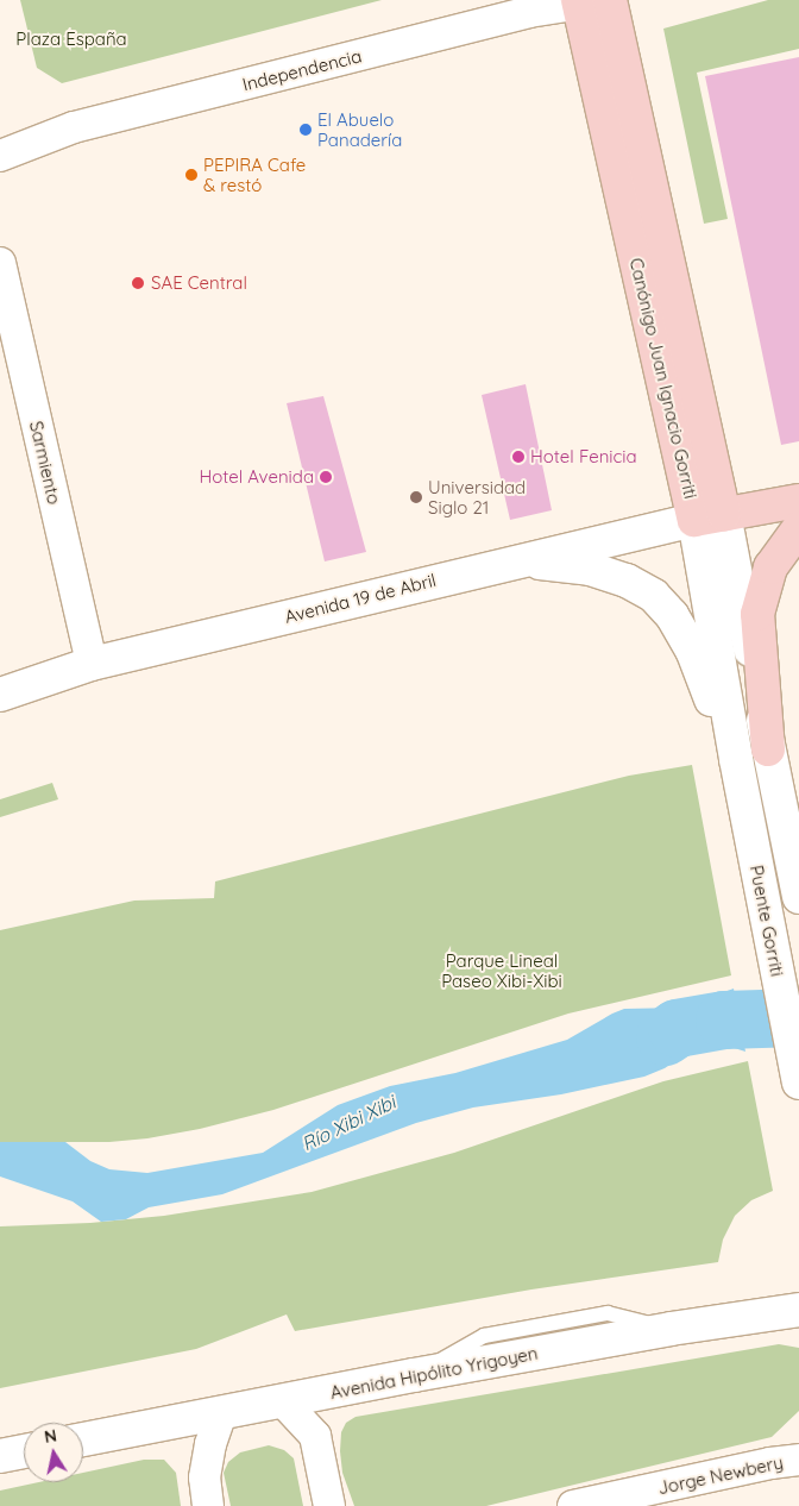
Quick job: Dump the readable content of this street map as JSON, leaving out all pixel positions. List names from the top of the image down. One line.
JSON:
{"streets":{"main road":["Canónigo Juan Ignacio Gorriti","Avenida 19 de Abril","Puente Gorriti","Avenida Hipólito Yrigoyen"],"street":["Independencia","Sarmiento","Jorge Newbery"]},"crossings":[["Independencia","Canónigo Juan Ignacio Gorriti"],["Canónigo Juan Ignacio Gorriti","Avenida 19 de Abril"],["Canónigo Juan Ignacio Gorriti","Puente Gorriti"],["Sarmiento","Avenida 19 de Abril"]],"water":["Río Xibi Xibi"],"parks":["Plaza España","Parque Lineal Paseo Xibi-Xibi"],"places":["El Abuelo Panadería","PEPIRA Cafe & restó","SAE Central","Hotel Fenicia","Hotel Avenida","Universidad Siglo 21"],"north":"top"}
